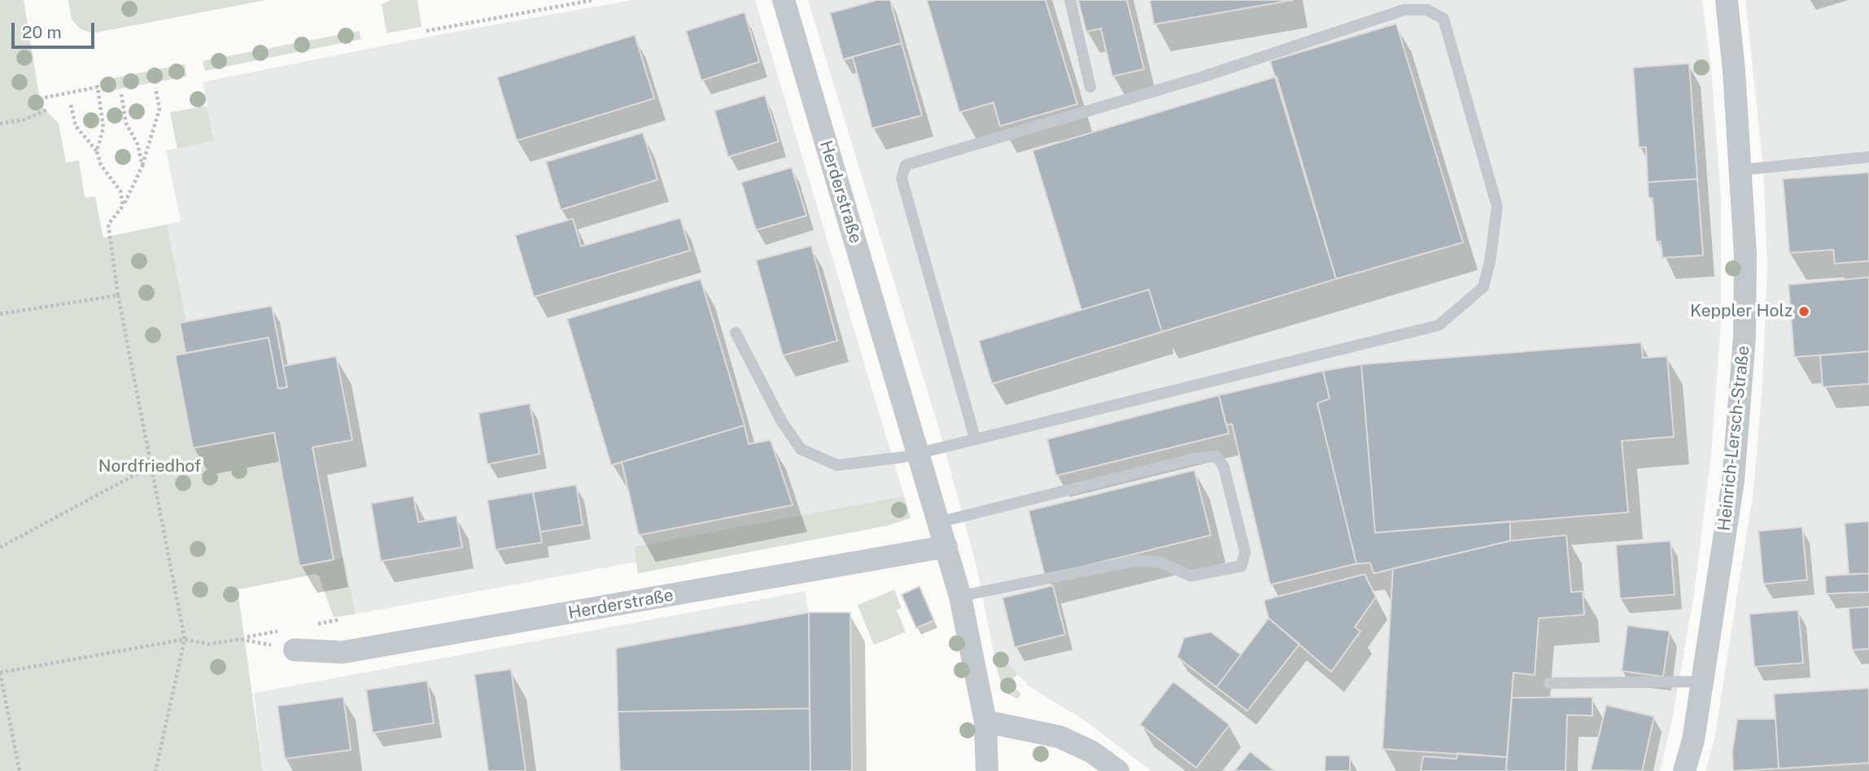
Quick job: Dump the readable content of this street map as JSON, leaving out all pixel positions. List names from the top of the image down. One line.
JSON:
{"streets":{"street":["Herderstraße","Heinrich-Lersch-Straße"]},"parks":["Nordfriedhof"],"places":["Keppler Holz"],"scale_bar":"20 m"}
